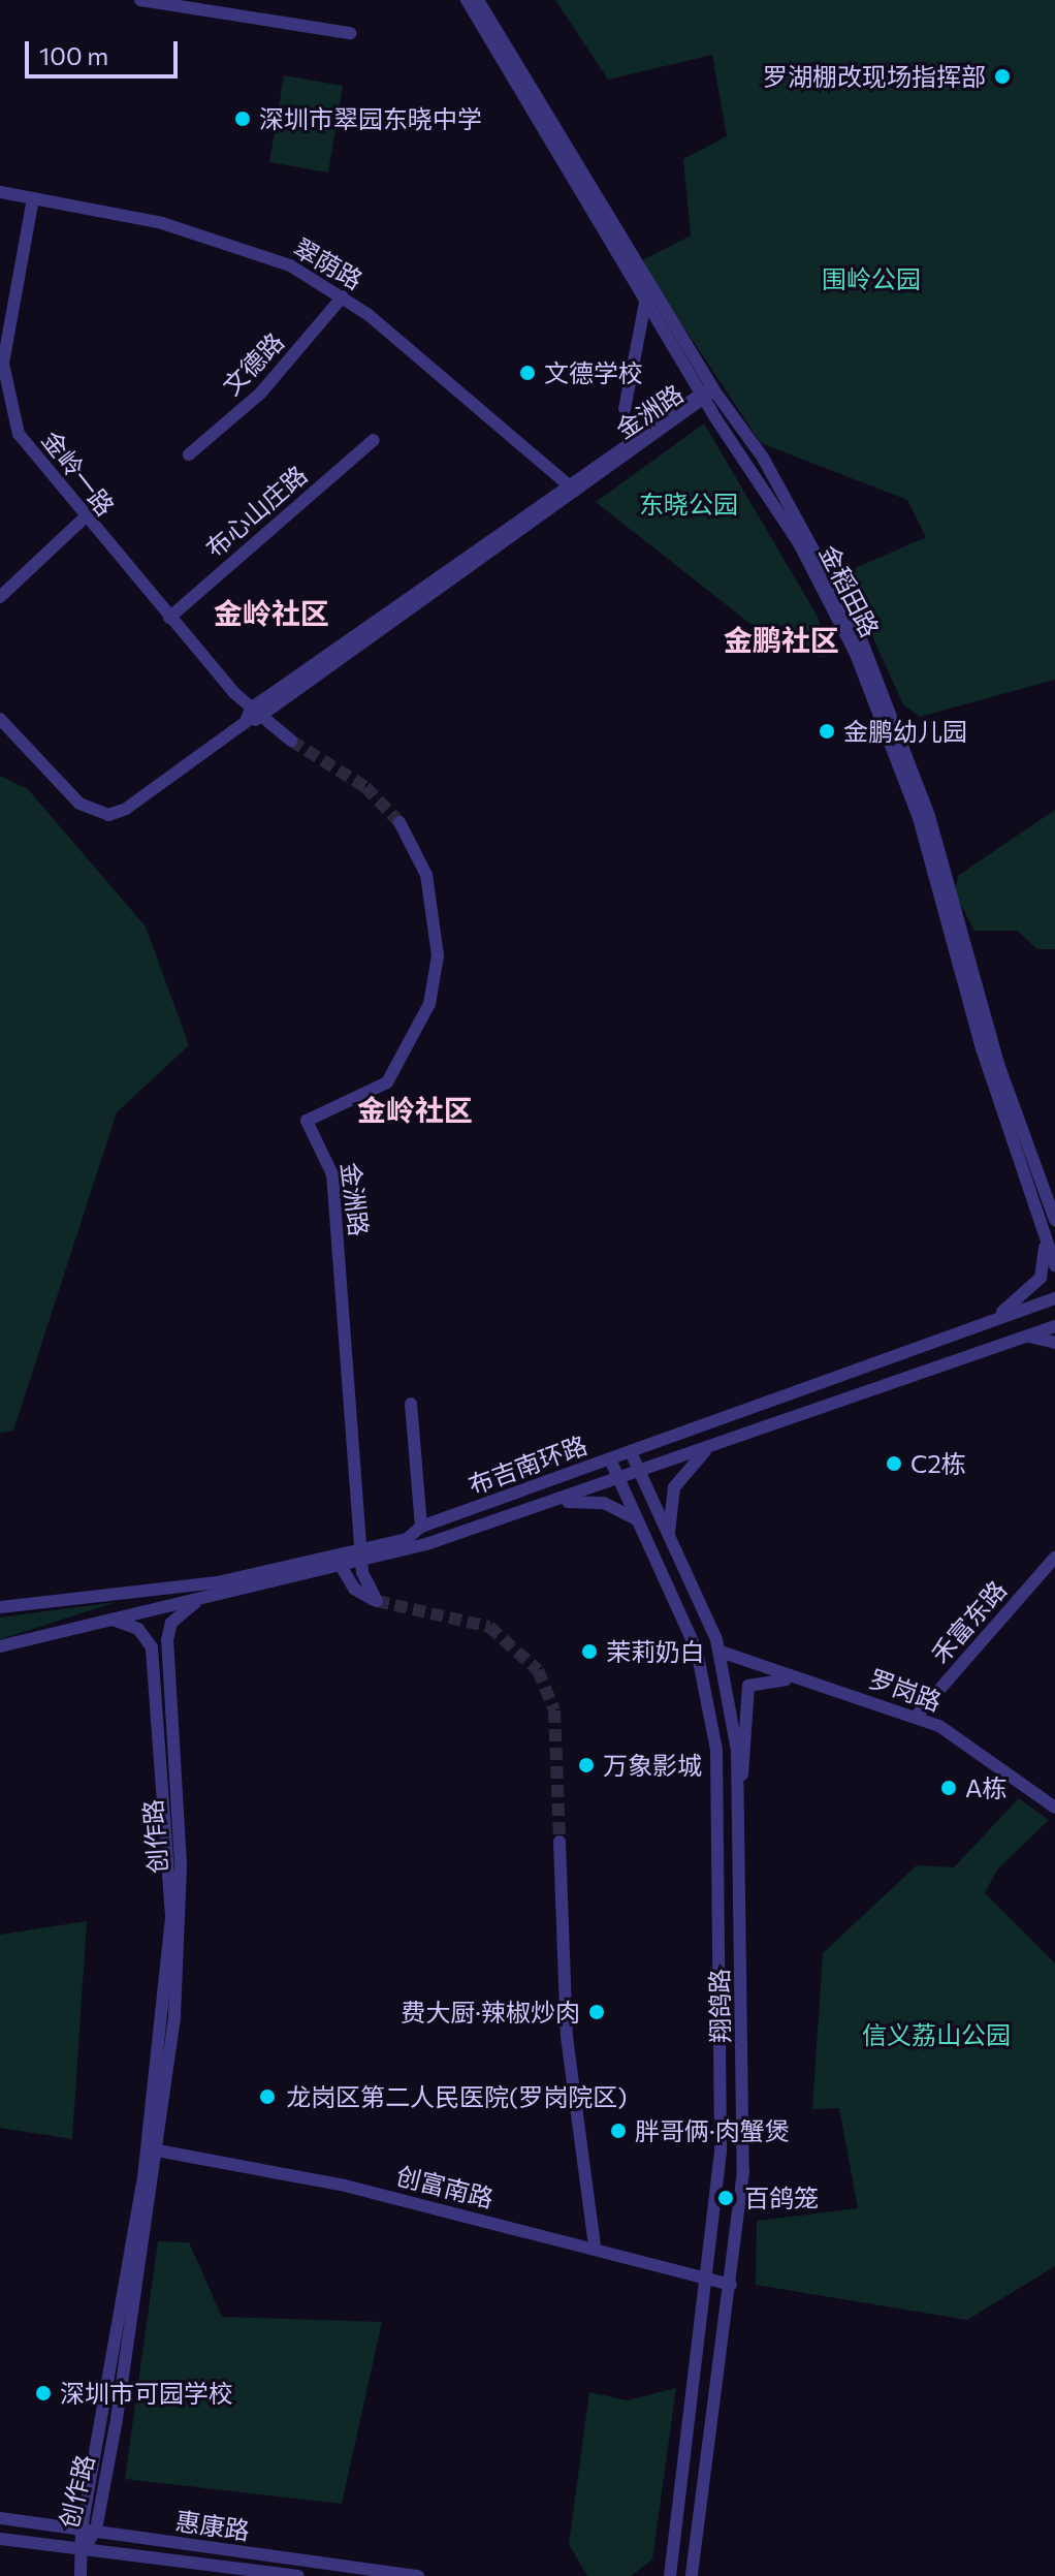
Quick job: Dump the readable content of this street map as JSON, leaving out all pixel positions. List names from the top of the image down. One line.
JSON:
{"streets":{"street":["翠荫路","文德路","金洲路","金岭一路","布心山庄路","金稻田路","布吉南环路","禾富东路","罗岗路","创作路","翔鸽路","创富南路","惠康路"]},"crossings":[["翠荫路","文德路"],["翠荫路","金洲路"],["翠荫路","金岭一路"],["金洲路","金岭一路"],["金洲路","金稻田路"],["金洲路","布吉南环路"],["金岭一路","布心山庄路"],["布吉南环路","创作路"],["布吉南环路","翔鸽路"],["禾富东路","罗岗路"],["罗岗路","翔鸽路"],["创作路","创富南路"],["创作路","惠康路"],["翔鸽路","创富南路"]],"districts":["金岭社区","金鹏社区","金岭社区"],"parks":["围岭公园","东晓公园","信义荔山公园"],"places":["罗湖棚改现场指挥部","深圳市翠园东晓中学","文德学校","金鹏幼儿园","C2栋","茉莉奶白","万象影城","A栋","费大厨·辣椒炒肉","龙岗区第二人民医院(罗岗院区)","胖哥俩·肉蟹煲","百鸽笼","深圳市可园学校"],"scale_bar":"100 m"}
